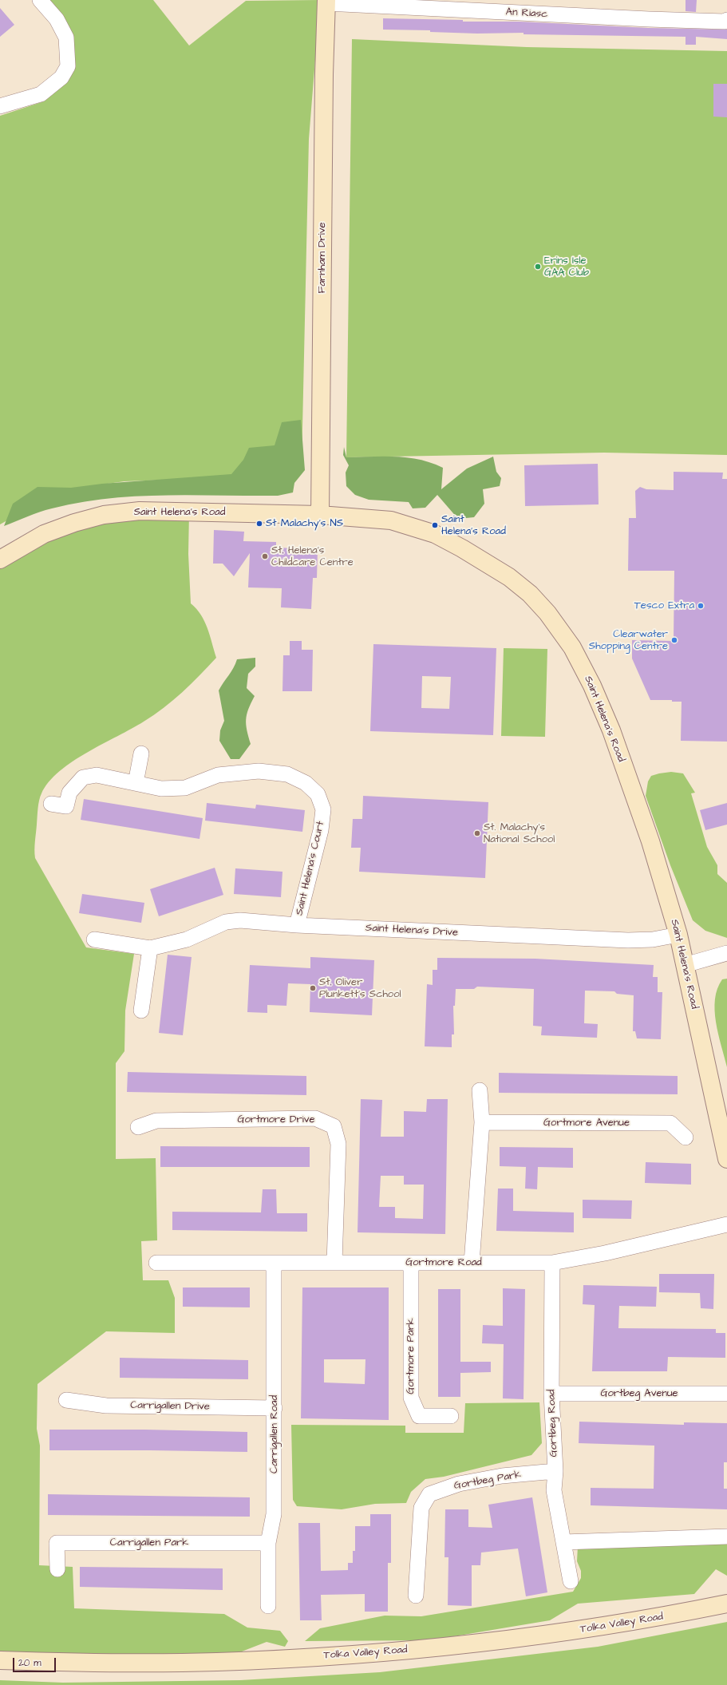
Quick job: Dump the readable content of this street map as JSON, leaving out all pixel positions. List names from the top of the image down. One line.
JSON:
{"streets":{"street":["An Riasc","Farnham Drive","Saint Helena's Road","Saint Helena's Court","Saint Helena's Drive","Gortmore Drive","Gortmore Avenue","Gortmore Road","Gortmore Park","Gortbeg Avenue","Carrigallen Drive","Gortbeg Road","Carrigallen Road","Gortbeg Park","Carrigallen Park","Tolka Valley Road"]},"crossings":[["An Riasc","Farnham Drive"],["Farnham Drive","Saint Helena's Road"],["Saint Helena's Road","Saint Helena's Drive"],["Saint Helena's Court","Saint Helena's Drive"],["Gortmore Drive","Gortmore Road"],["Gortmore Road","Gortmore Park"],["Gortmore Road","Gortbeg Road"],["Gortmore Road","Carrigallen Road"],["Gortbeg Avenue","Gortbeg Road"],["Carrigallen Drive","Carrigallen Road"],["Gortbeg Road","Gortbeg Park"],["Carrigallen Road","Carrigallen Park"]],"places":["Erins Isle GAA Club","St Malachy's NS","Saint Helena's Road","St. Helena's Childcare Centre","Tesco Extra","Clearwater Shopping Centre","St. Malachy's National School","St. Oliver Plunkett's School"],"scale_bar":"20 m"}
